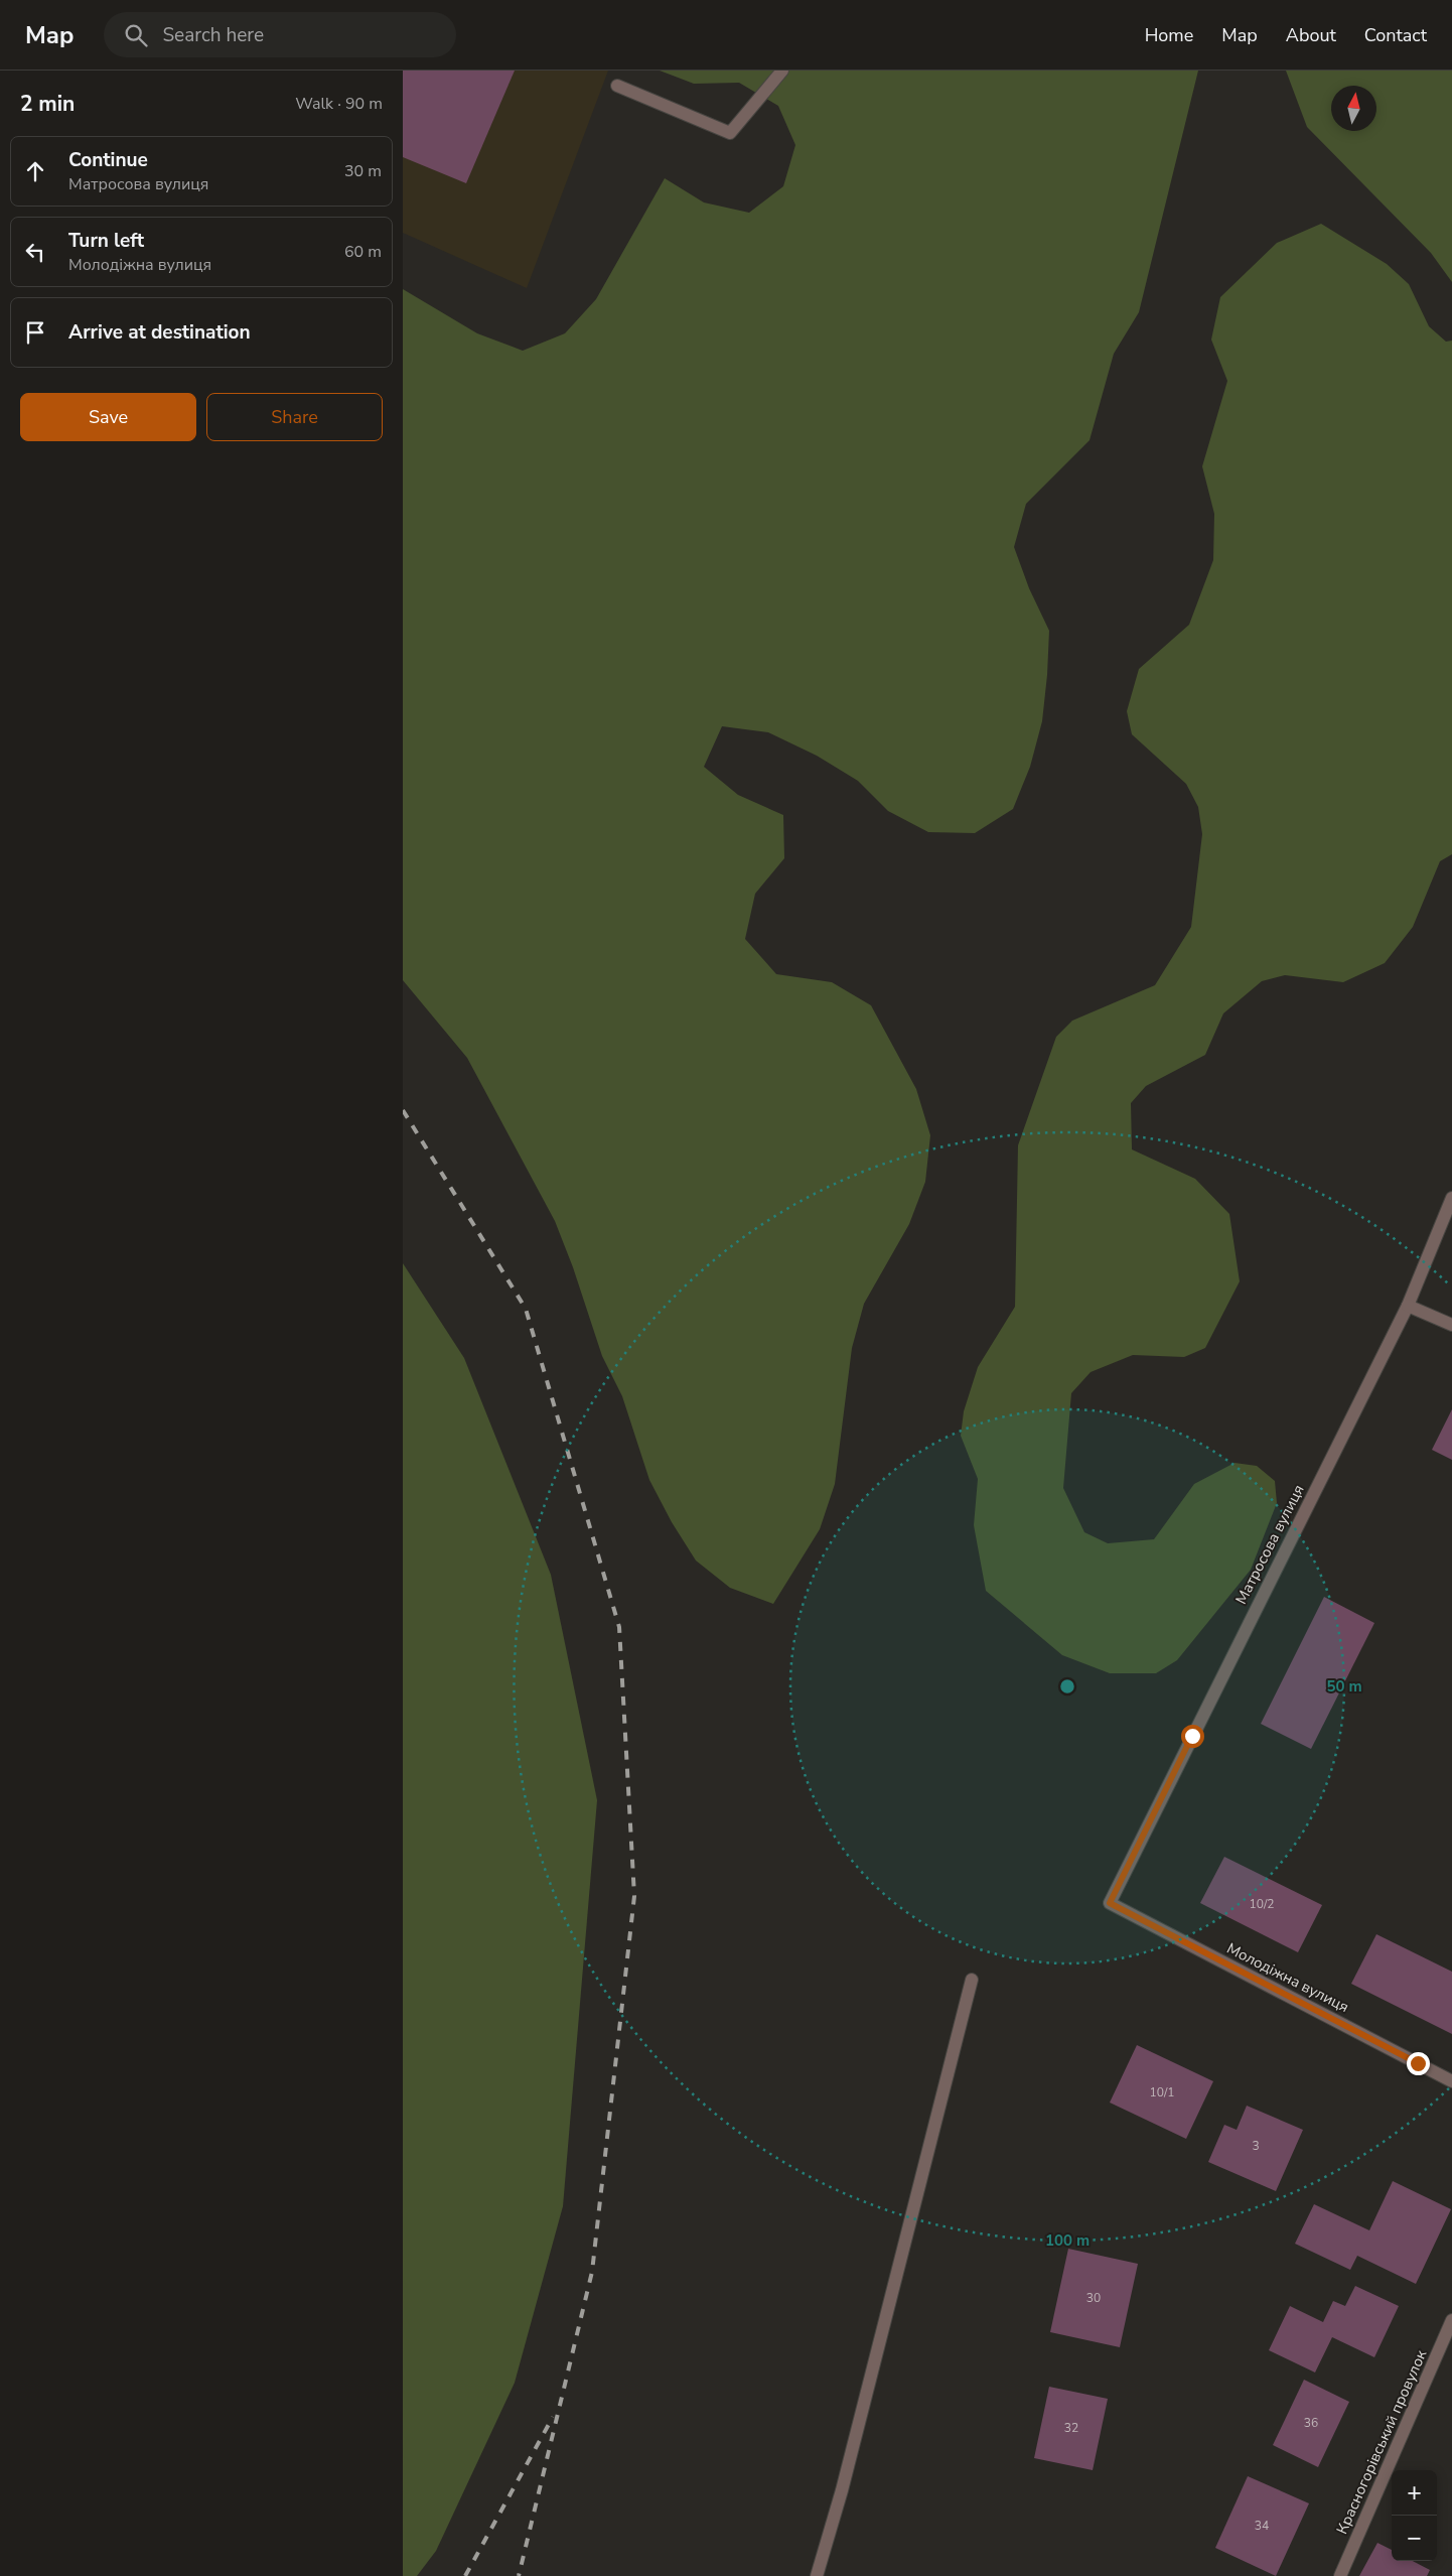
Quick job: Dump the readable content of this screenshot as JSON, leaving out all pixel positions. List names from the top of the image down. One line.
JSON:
{"streets":{"street":["Матросова вулиця","Молодіжна вулиця","Красногорівський провулок"]},"crossings":[["Матросова вулиця","Молодіжна вулиця"]],"house_numbers":["10/2","10/1","3","30","36","32","34"],"north":"top","page":{"header":"Map","search":"Search here","nav":["Home","Map","About","Contact"],"heading":["2 min","Walk · 90 m"],"list":[["Continue","Матросова вулиця","30 m"],["Turn left","Молодіжна вулиця","60 m"],"Arrive at destination"],"buttons":["Save","Share"],"map_buttons":["+","−"]},"rings":["50 m","100 m"]}
